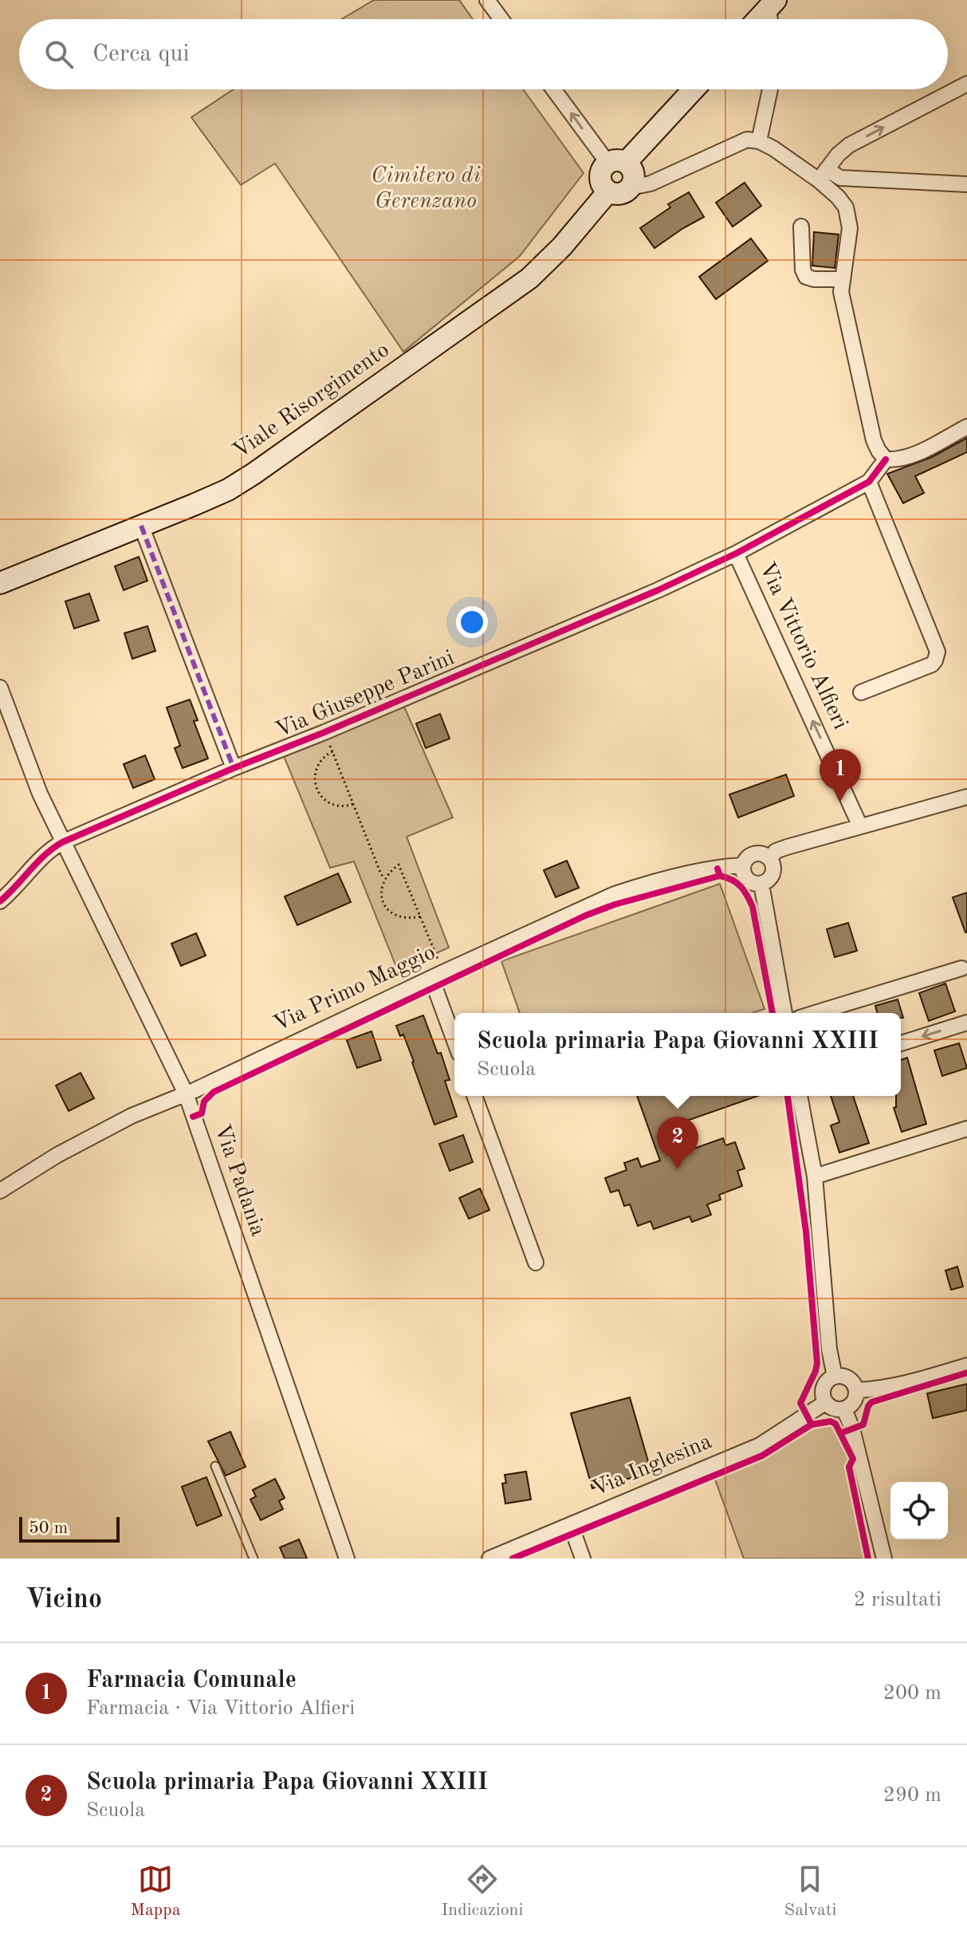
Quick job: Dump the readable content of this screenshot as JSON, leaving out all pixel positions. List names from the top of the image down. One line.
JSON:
{"streets":{"street":["Viale Risorgimento","Via Vittorio Alfieri","Via Giuseppe Parini","Via Primo Maggio","Via Padania","Via Inglesina"]},"crossings":[["Via Vittorio Alfieri","Via Giuseppe Parini"],["Via Giuseppe Parini","Via Padania"],["Via Primo Maggio","Via Padania"]],"one_way":["Via Vittorio Alfieri"],"parks":["Cimitero di Gerenzano"],"scale_bar":"50 m","page":{"search":"Cerca qui","pins":["1","2"],"popup":["Scuola primaria Papa Giovanni XXIII","Scuola"],"scale":"50 m","heading":["Vicino","2 risultati"],"list":[{"mark":"1","name":"Farmacia Comunale","note":"Farmacia · Via Vittorio Alfieri","value":"200 m"},{"mark":"2","name":"Scuola primaria Papa Giovanni XXIII","note":"Scuola","value":"290 m"}],"nav":["Mappa","Indicazioni","Salvati"]}}
